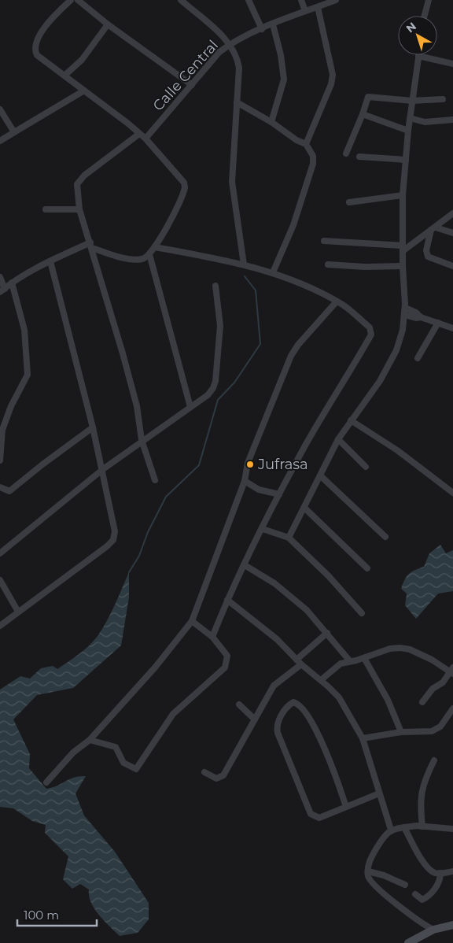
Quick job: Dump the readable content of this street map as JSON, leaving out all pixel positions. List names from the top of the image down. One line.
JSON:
{"streets":{"street":["Calle Central"]},"places":["Jufrasa"],"scale_bar":"100 m","north":"top left"}
